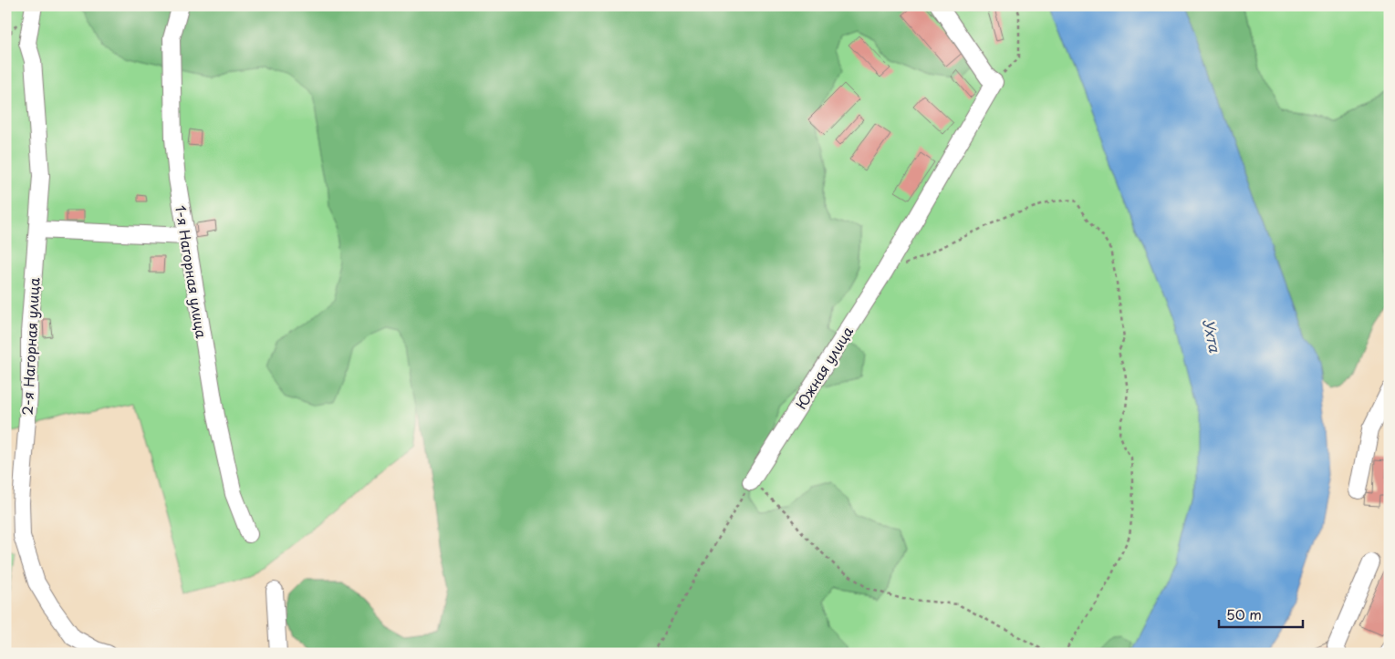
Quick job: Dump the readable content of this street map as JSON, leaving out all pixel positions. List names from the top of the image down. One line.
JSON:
{"streets":{"street":["1-я Нагорная улица","2-я Нагорная улица","Южная улица"]},"water":["Ухта"],"scale_bar":"50 m"}
